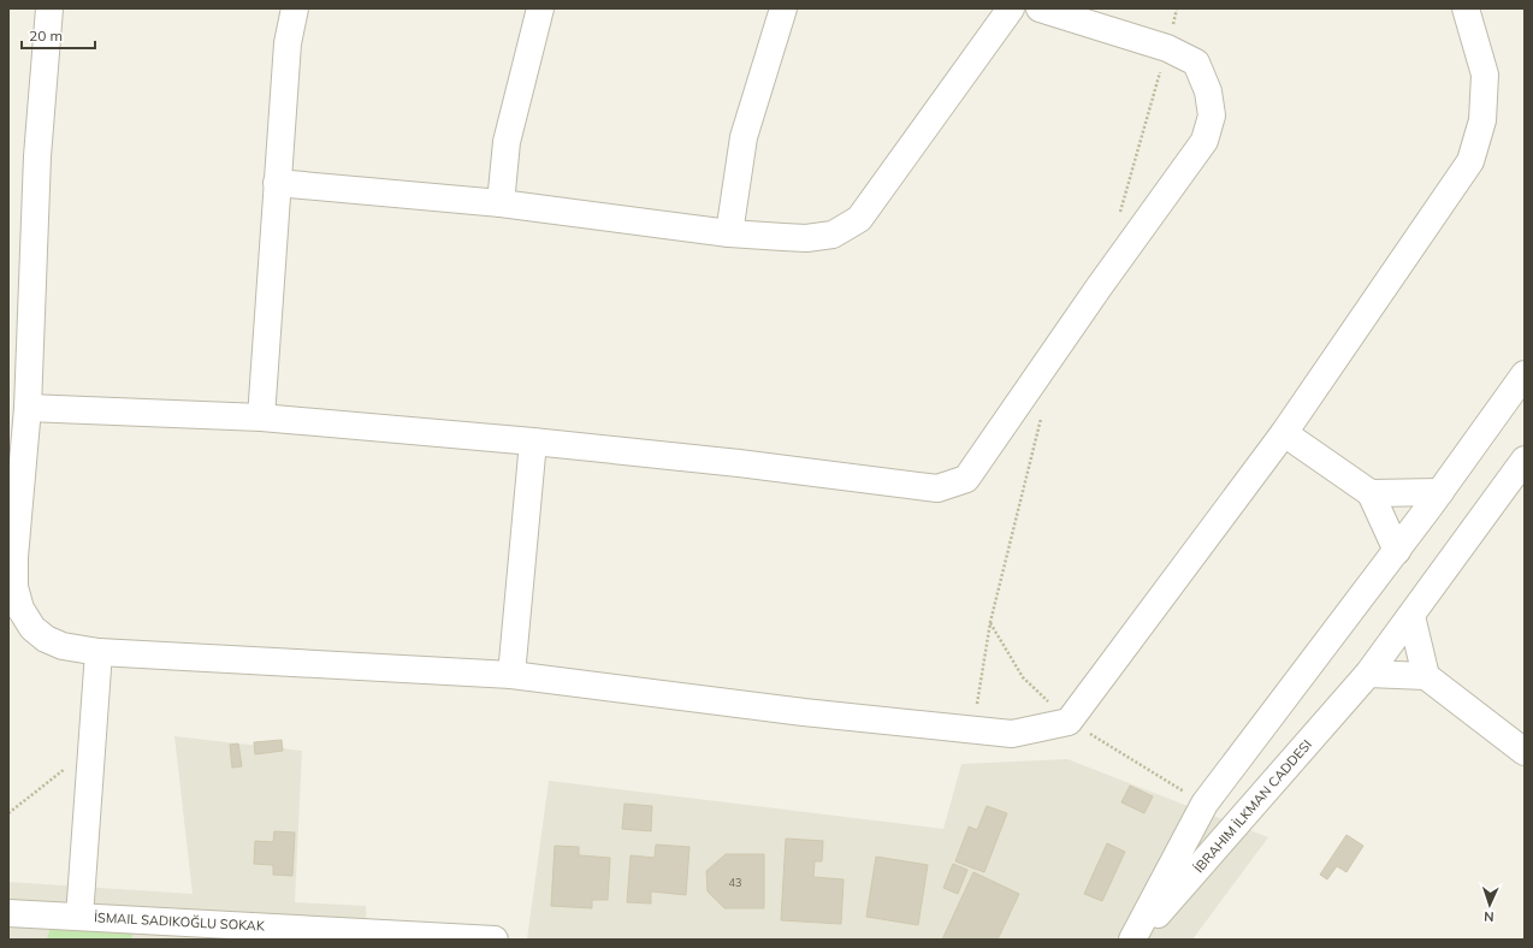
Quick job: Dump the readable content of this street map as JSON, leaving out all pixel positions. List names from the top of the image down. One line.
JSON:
{"streets":{"street":["İBRAHIM İLKMAN CADDESI"]},"house_numbers":["43"],"scale_bar":"20 m","north":"bottom"}
